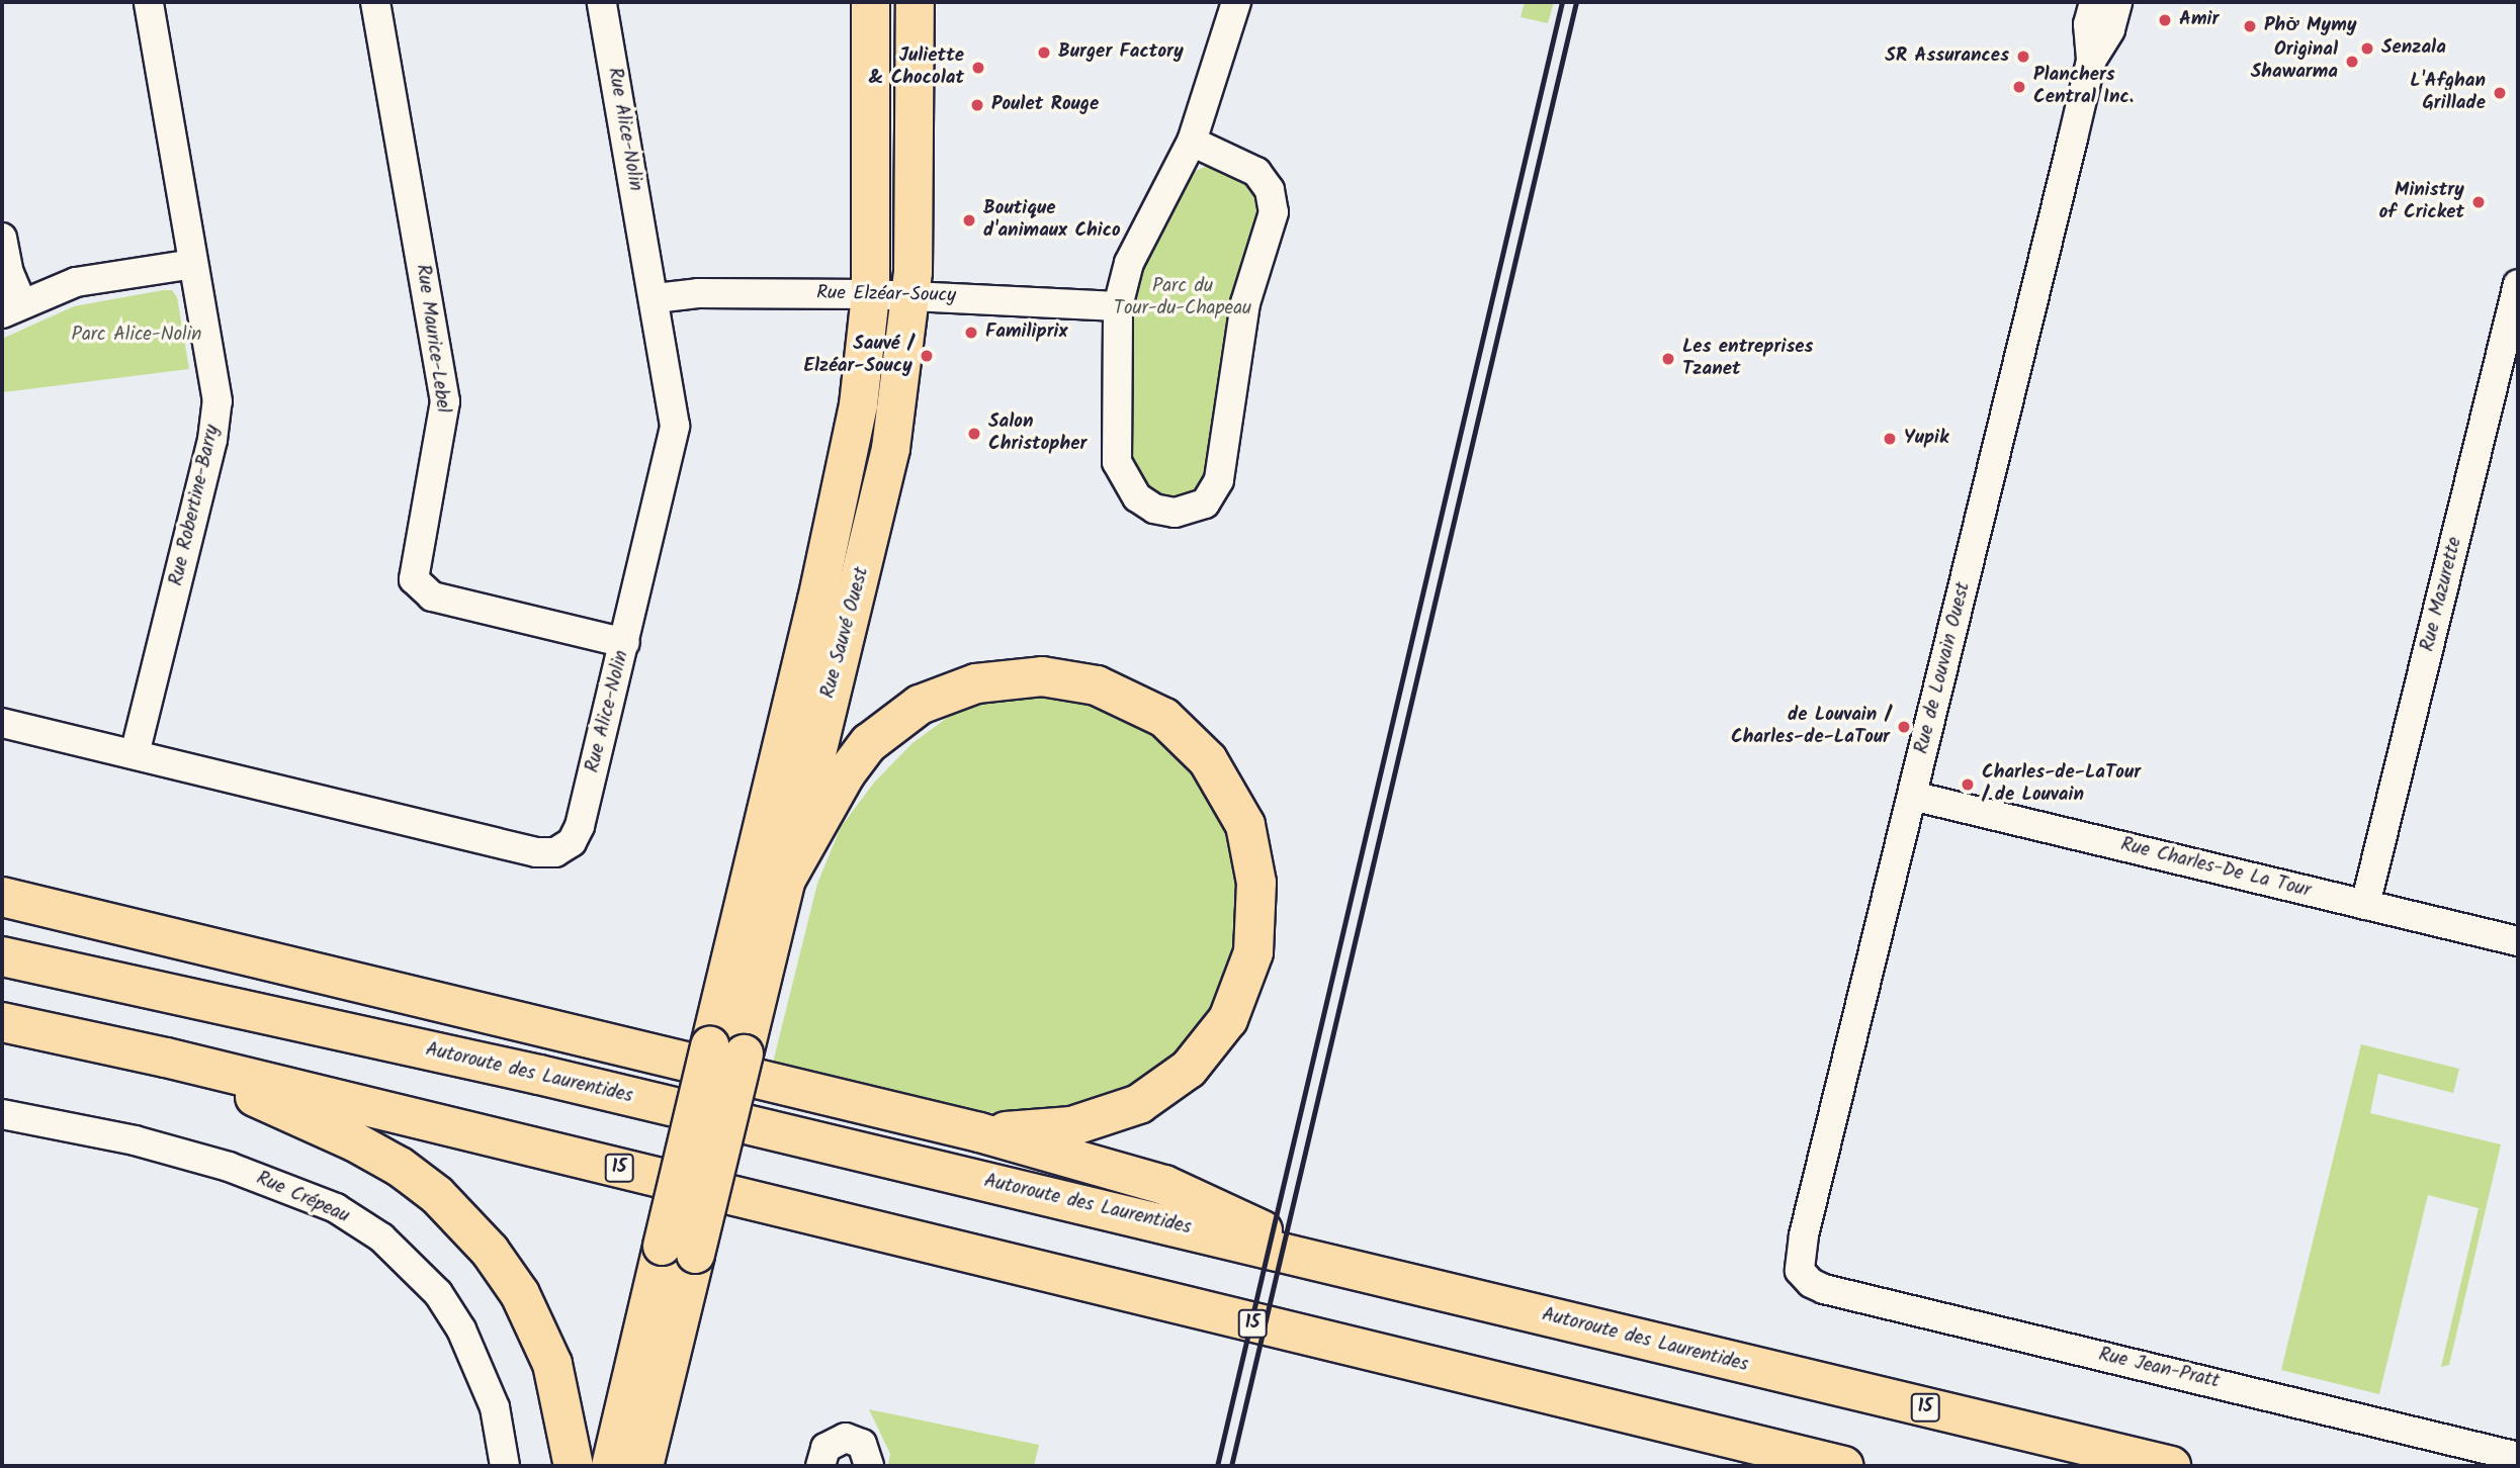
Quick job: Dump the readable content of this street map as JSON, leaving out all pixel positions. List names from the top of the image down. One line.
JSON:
{"streets":{"highway":["Autoroute des Laurentides","15"],"main road":["Rue Sauvé Ouest"],"street":["Rue Alice-Nolin","Rue Elzéar-Soucy","Rue Maurice-Lebel","Rue Robertine-Barry","Rue Mazurette","Rue de Louvain Ouest","Rue Charles-De La Tour","Rue Crépeau","Rue Jean-Pratt"]},"crossings":[["Rue Alice-Nolin","Rue Elzéar-Soucy"],["Rue Alice-Nolin","Rue Maurice-Lebel"],["Rue Alice-Nolin","Rue Robertine-Barry"],["Rue Elzéar-Soucy","Rue Sauvé Ouest"],["Rue Mazurette","Rue Charles-De La Tour"],["Rue de Louvain Ouest","Rue Charles-De La Tour"],["Rue de Louvain Ouest","Rue Jean-Pratt"]],"parks":["Parc du Tour-du-Chapeau","Parc Alice-Nolin"],"places":["Amir","Phở Mymy","Senzala","Burger Factory","SR Assurances","Original Shawarma","Juliette & Chocolat","Planchers Central Inc.","L'Afghan Grillade","Poulet Rouge","Ministry of Cricket","Boutique d'animaux Chico","Familiprix","Sauvé / Elzéar-Soucy","Les entreprises Tzanet","Salon Christopher","Yupik","de Louvain / Charles-de-LaTour","Charles-de-LaTour / de Louvain"]}
